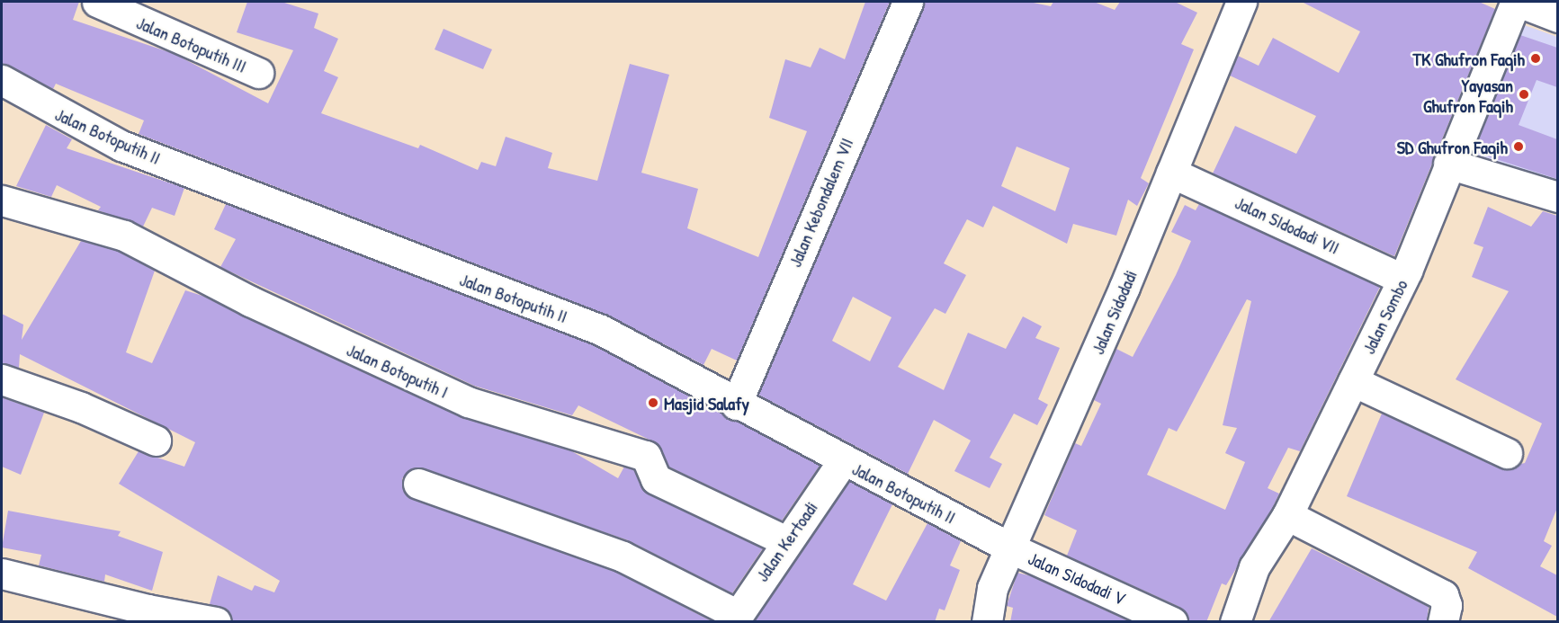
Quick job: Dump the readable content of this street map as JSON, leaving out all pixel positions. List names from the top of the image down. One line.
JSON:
{"streets":{"street":["Jalan Botoputih III","Jalan Botoputih II","Jalan Kebondalem VII","Jalan SIdodadi VII","Jalan Sidodadi","Jalan Sombo","Jalan Botoputih I","Jalan Kertoadi","Jalan SIdodadi V"]},"crossings":[["Jalan Botoputih II","Jalan Kebondalem VII"],["Jalan Botoputih II","Jalan Sidodadi"],["Jalan Botoputih II","Jalan Kertoadi"],["Jalan Botoputih II","Jalan SIdodadi V"],["Jalan SIdodadi VII","Jalan Sidodadi"],["Jalan SIdodadi VII","Jalan Sombo"],["Jalan Sidodadi","Jalan SIdodadi V"],["Jalan Botoputih I","Jalan Kertoadi"]],"places":["TK Ghufron Faqih","Yayasan Ghufron Faqih","SD Ghufron Faqih","Masjid Salafy"]}
